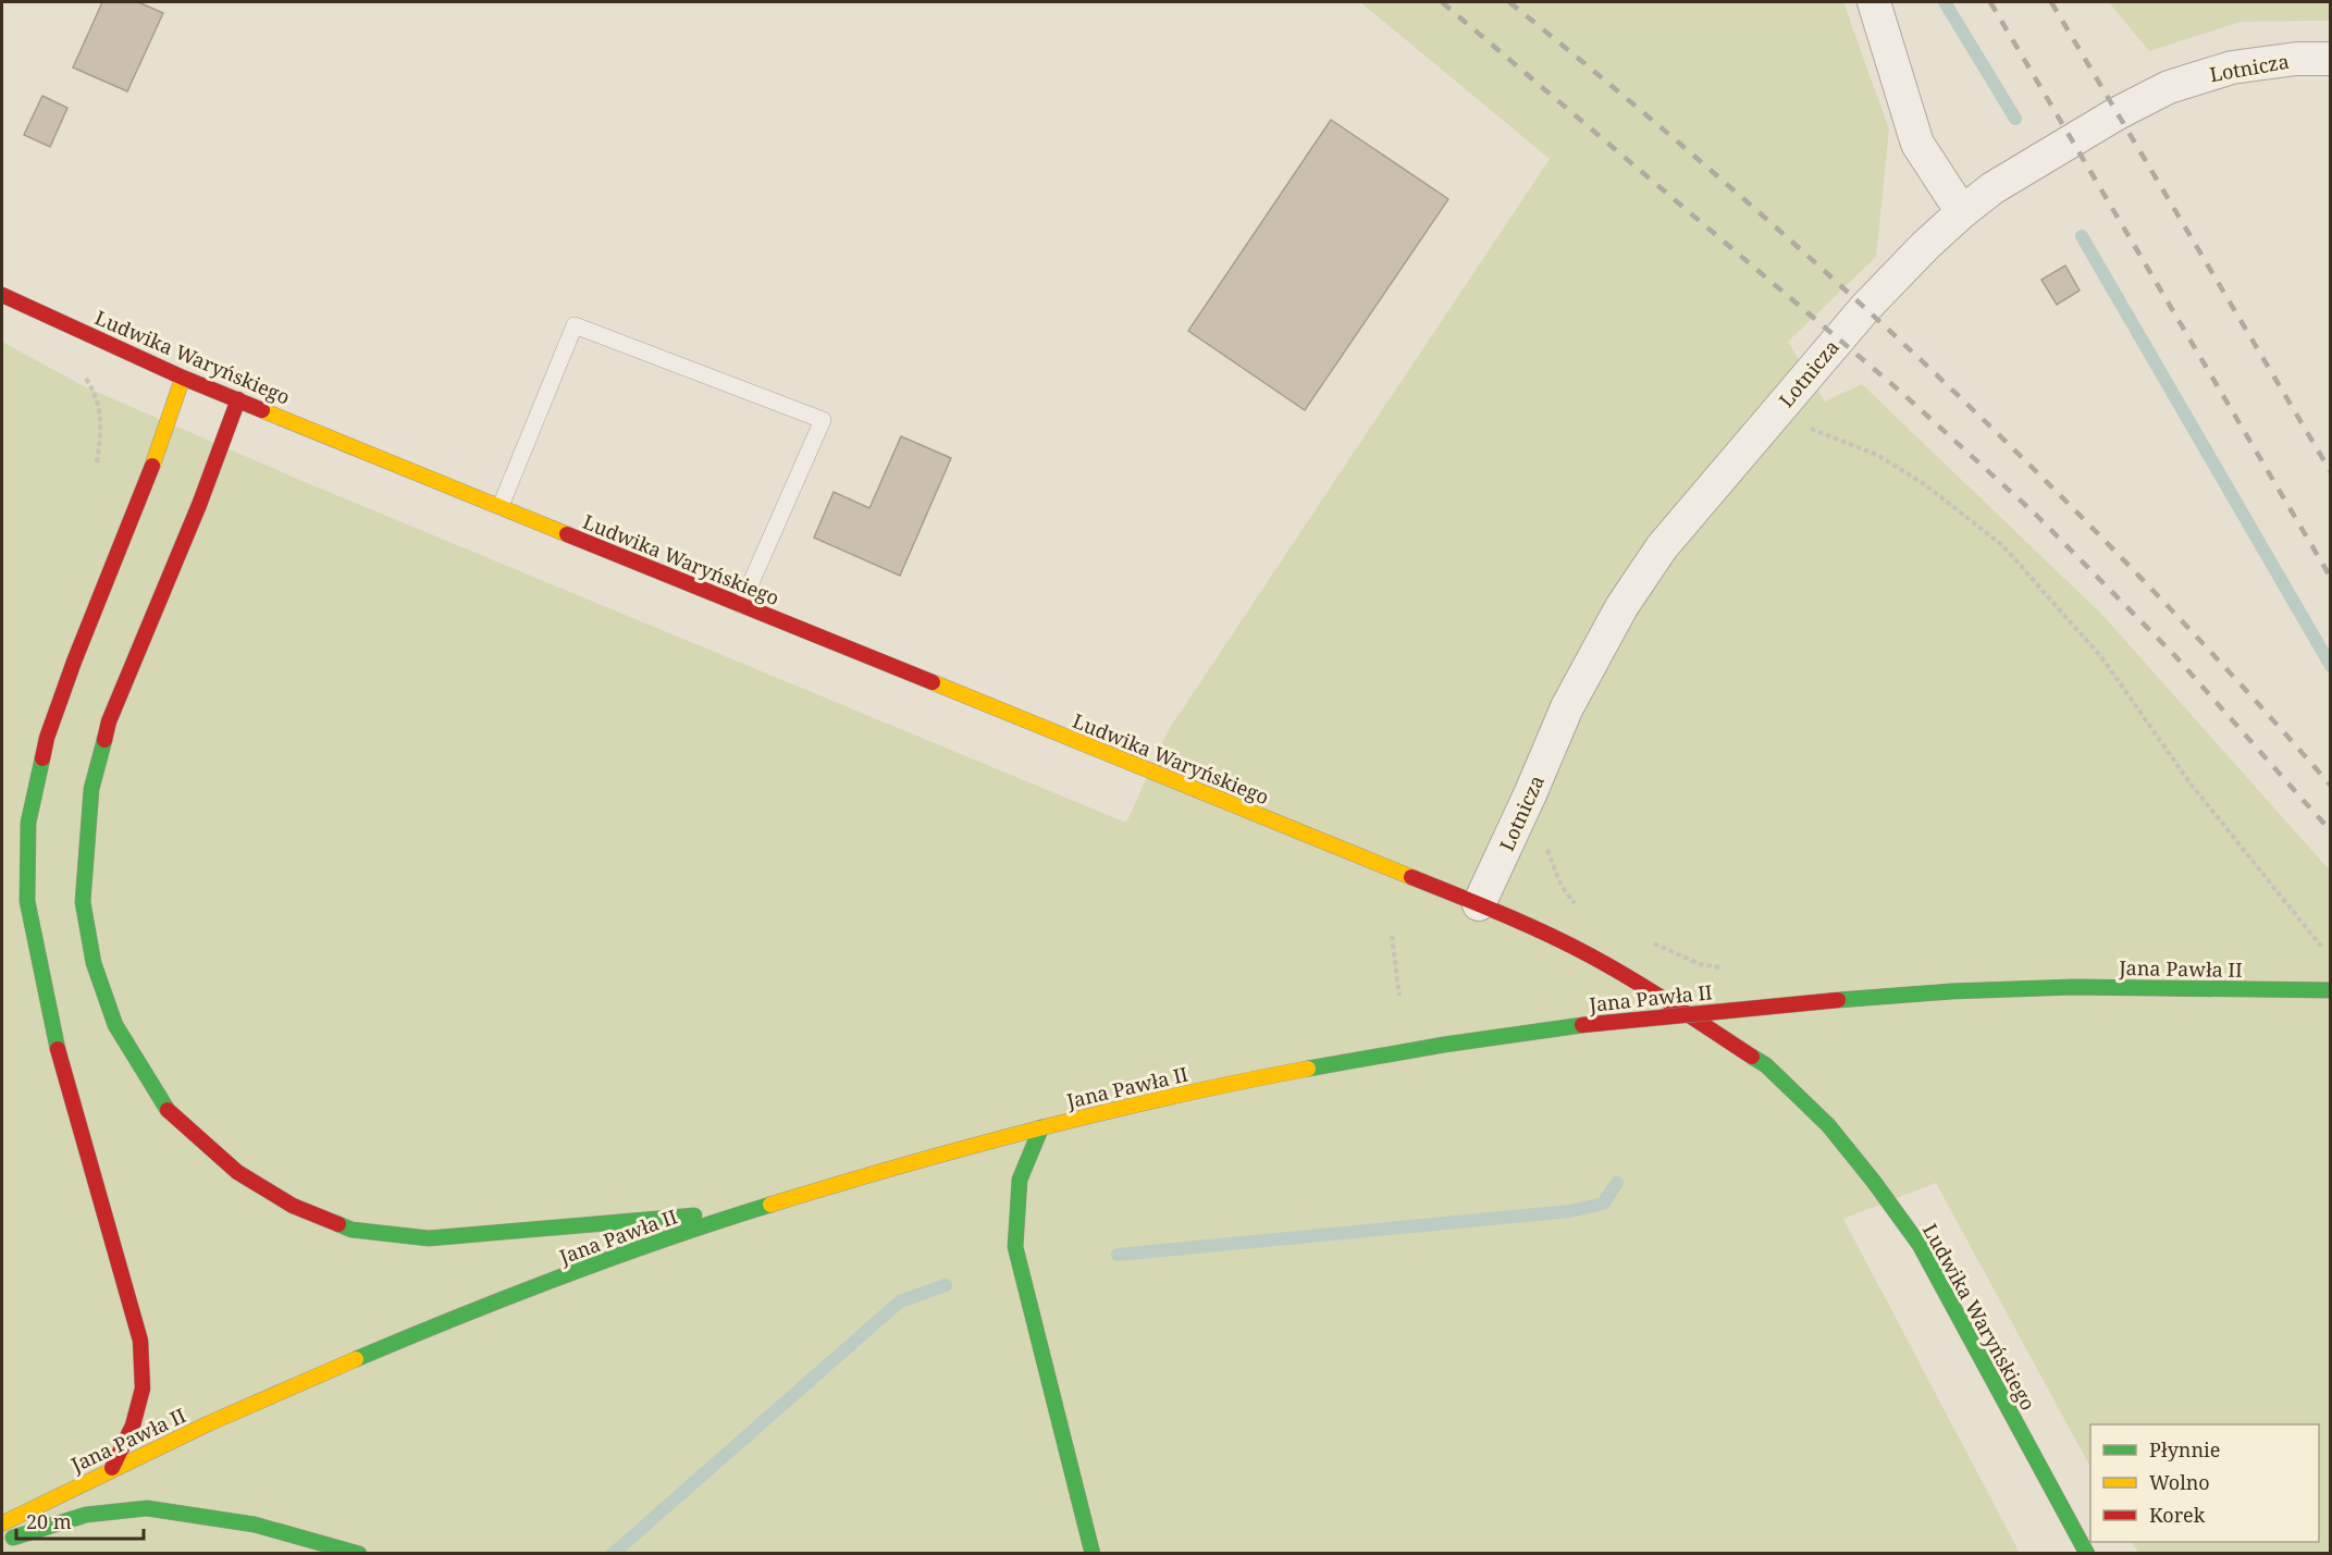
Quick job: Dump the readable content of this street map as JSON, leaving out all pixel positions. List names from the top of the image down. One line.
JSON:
{"streets":{"main road":["Ludwika Waryńskiego","Jana Pawła II"],"street":["Lotnicza"]},"crossings":[["Lotnicza","Ludwika Waryńskiego"]],"legend":["Płynnie","Wolno","Korek"],"scale_bar":"20 m"}
